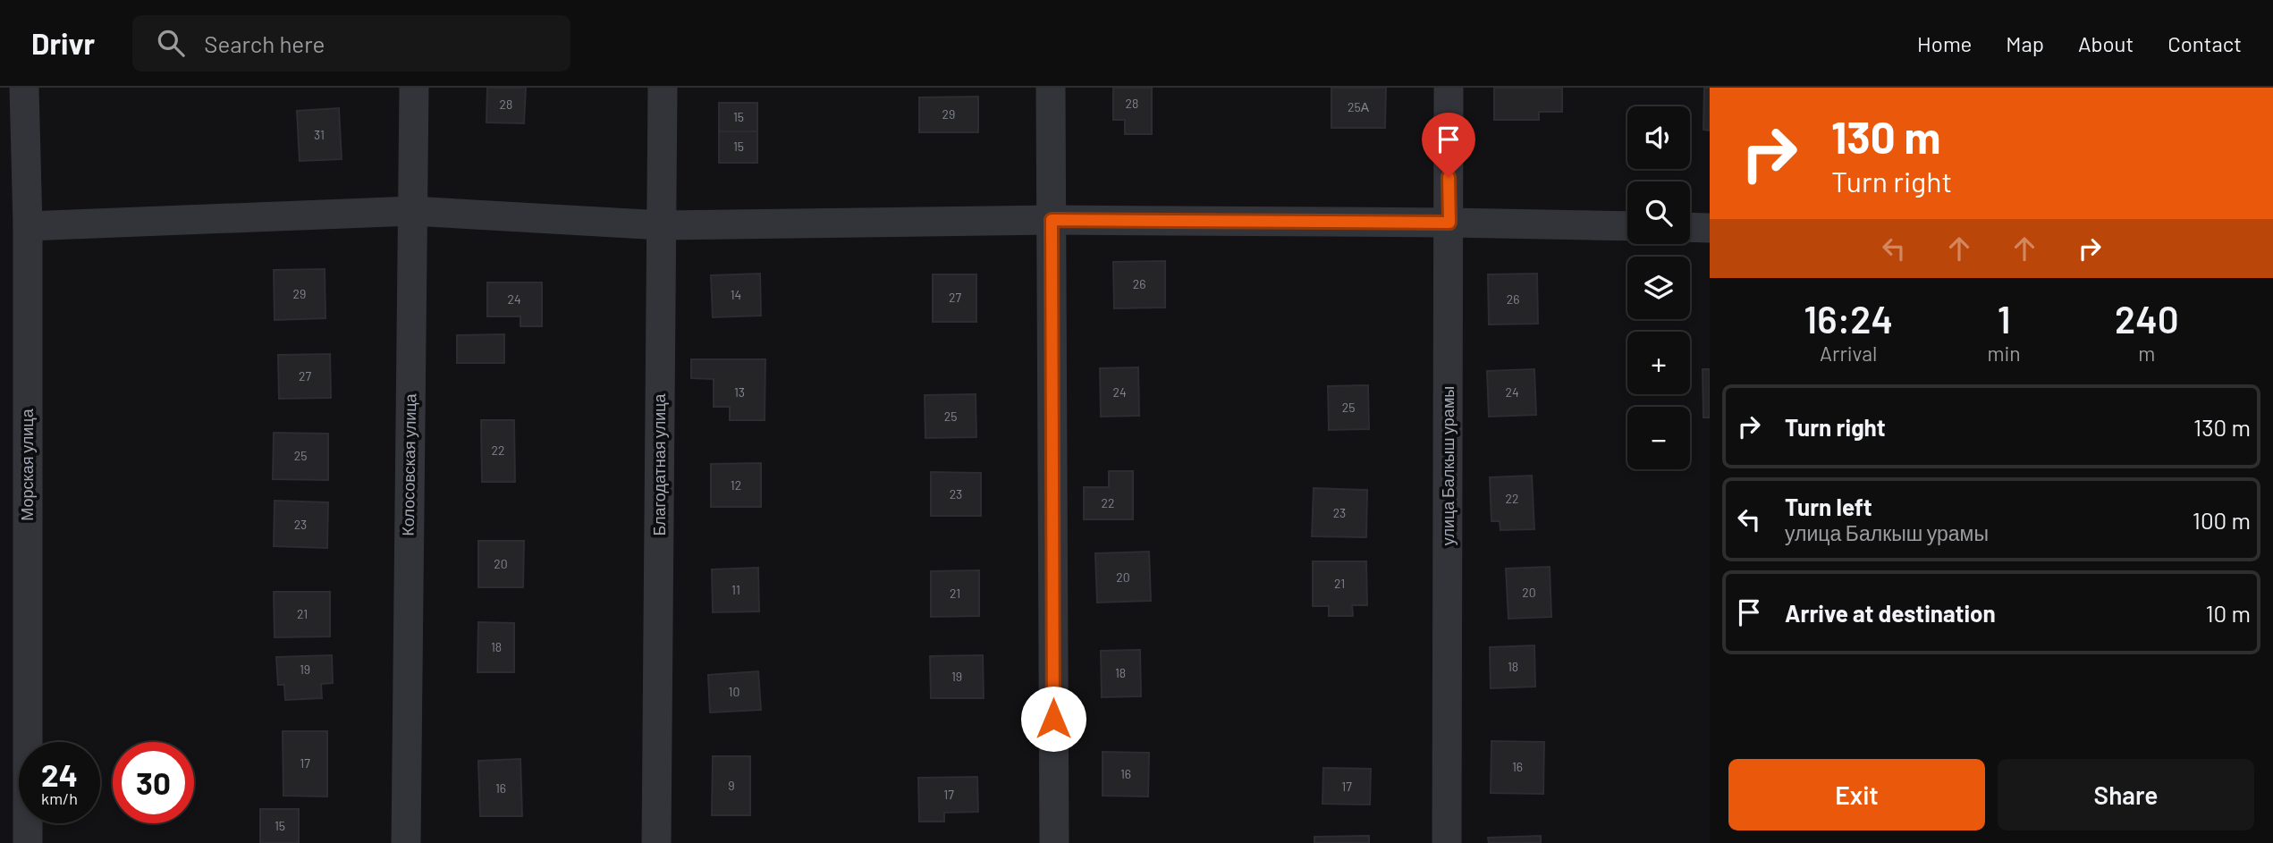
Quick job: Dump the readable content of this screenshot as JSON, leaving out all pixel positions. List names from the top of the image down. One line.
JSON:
{"streets":{"street":["Морская улица","Колосовская улица","Благодатная улица","улица Балкыш урамы"]},"house_numbers":["28","28","25А","29","15","31","15","26","29","14","27","24","26","27","13","24","24","25","25","22","25","12","23","22","22","23","23","20","20","21","11","20","21","21","18","18","19","18","19","10","17","16","16","9","17","16","17","15"],"page":{"header":"Drivr","search":"Search here","nav":["Home","Map","About","Contact"],"turn":["130 m","Turn right"],"map_buttons":["+","−"],"eta":["16:24","Arrival","1","min","240","m"],"list":[{"name":"Turn right","value":"130 m"},{"name":"Turn left","note":"улица Балкыш урамы","value":"100 m"},{"name":"Arrive at destination","value":"10 m"}],"speed":"24 km/h","limit":"30","buttons":["Exit","Share"]}}
